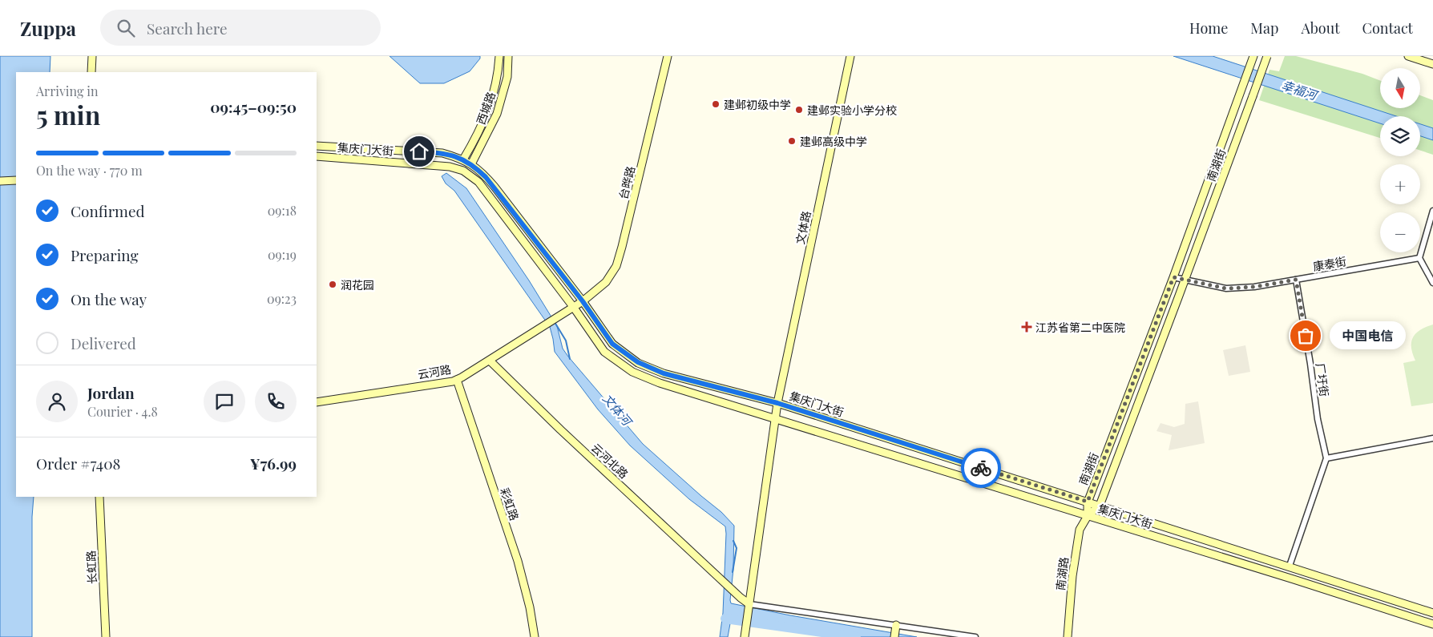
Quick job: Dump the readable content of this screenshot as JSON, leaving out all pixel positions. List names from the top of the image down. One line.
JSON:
{"streets":{"main road":["西城路","集庆门大街","南湖街","台晔路","文体路","云河路","云河北路","彩虹路","长虹路","南湖路"],"street":["康泰街","厂圩街"]},"crossings":[["西城路","集庆门大街"],["集庆门大街","南湖街"],["集庆门大街","台晔路"],["集庆门大街","文体路"],["集庆门大街","南湖路"],["南湖街","康泰街"],["南湖街","南湖路"],["台晔路","云河路"],["文体路","云河北路"],["康泰街","厂圩街"],["云河路","云河北路"],["云河路","彩虹路"]],"water":["幸福河","文体河"],"places":{"other":["建邺初级中学","建邺实验小学分校","建邺高级中学","润花园","中国电信"],"health":["江苏省第二中医院"]},"north":"bottom","page":{"header":"Zuppa","search":"Search here","nav":["Home","Map","About","Contact"],"map_buttons":["+","−"],"heading":["5 min","Arriving in","09:45–09:50"],"panel":["Jordan","Courier · 4.8","Order #7408","¥76.99"],"bar":"On the way · 770 m","list":[["Confirmed","09:18"],["Preparing","09:19"],["On the way","09:23"],"Delivered"],"bubble":"中国电信"}}
